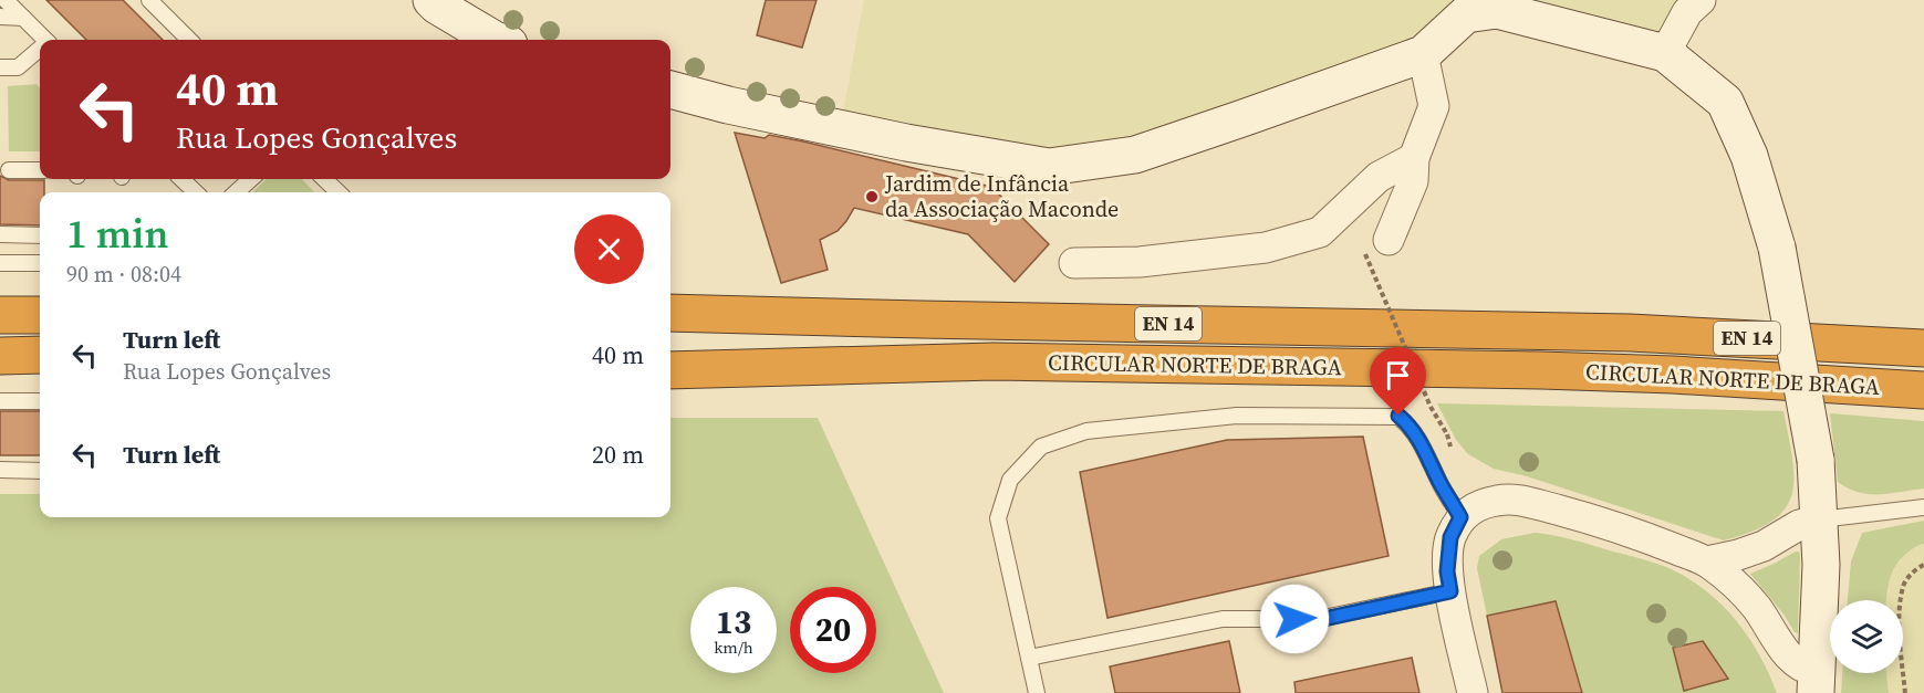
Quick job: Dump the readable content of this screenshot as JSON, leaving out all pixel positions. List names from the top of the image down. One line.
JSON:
{"streets":{"highway":["EN 14","CIRCULAR NORTE DE BRAGA"]},"places":["Jardim de Infância da Associação Maconde"],"page":{"turn":["40 m","Rua Lopes Gonçalves"],"heading":["1 min","90 m · 08:04"],"list":[{"name":"Turn left","note":"Rua Lopes Gonçalves","value":"40 m"},{"name":"Turn left","value":"20 m"}],"speed":"13 km/h","limit":"20"}}
